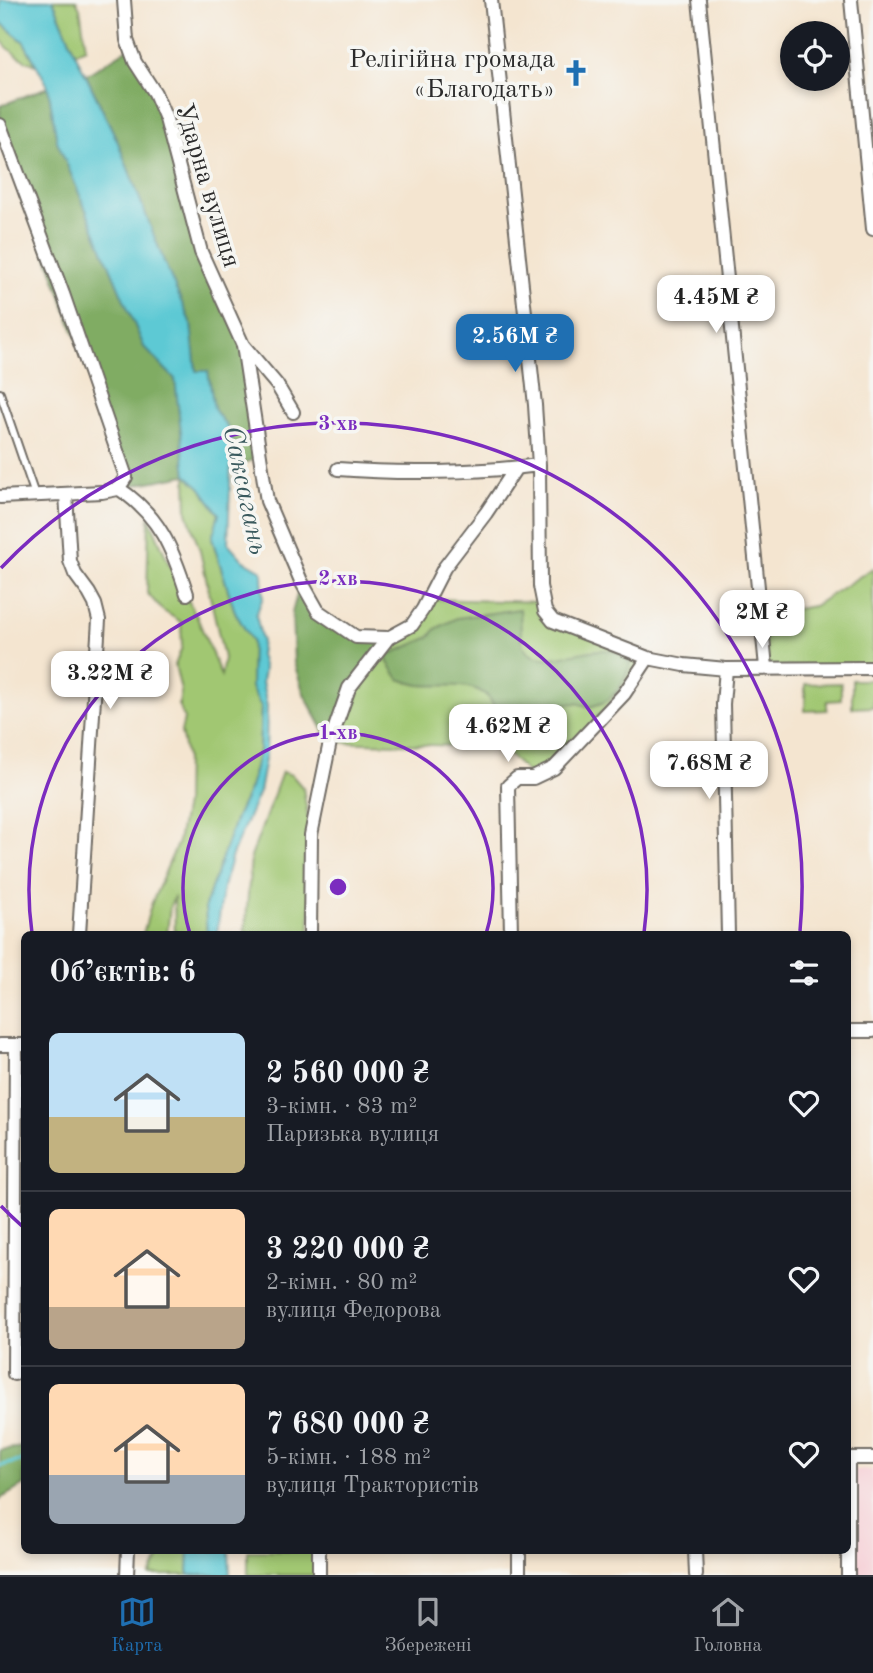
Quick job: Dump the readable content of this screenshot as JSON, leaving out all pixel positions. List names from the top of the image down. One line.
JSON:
{"streets":{"street":["Ударна вулиця"]},"water":["Саксагань"],"places":{"church":["Релігійна громада «Благодать»"]},"page":{"price":["4.45M ₴","2.56M ₴","2M ₴","3.22M ₴","4.62M ₴","7.68M ₴"],"heading":"Об’єктів: 6","list":[{"name":"2 560 000 ₴","note":"3-кімн. · 83 m² · Паризька вулиця"},{"name":"3 220 000 ₴","note":"2-кімн. · 80 m² · вулиця Федорова"},{"name":"7 680 000 ₴","note":"5-кімн. · 188 m² · вулиця Трактористів"}],"tabs":["Карта","Збережені","Головна"]},"rings":["3 хв","2 хв","1 хв"]}
